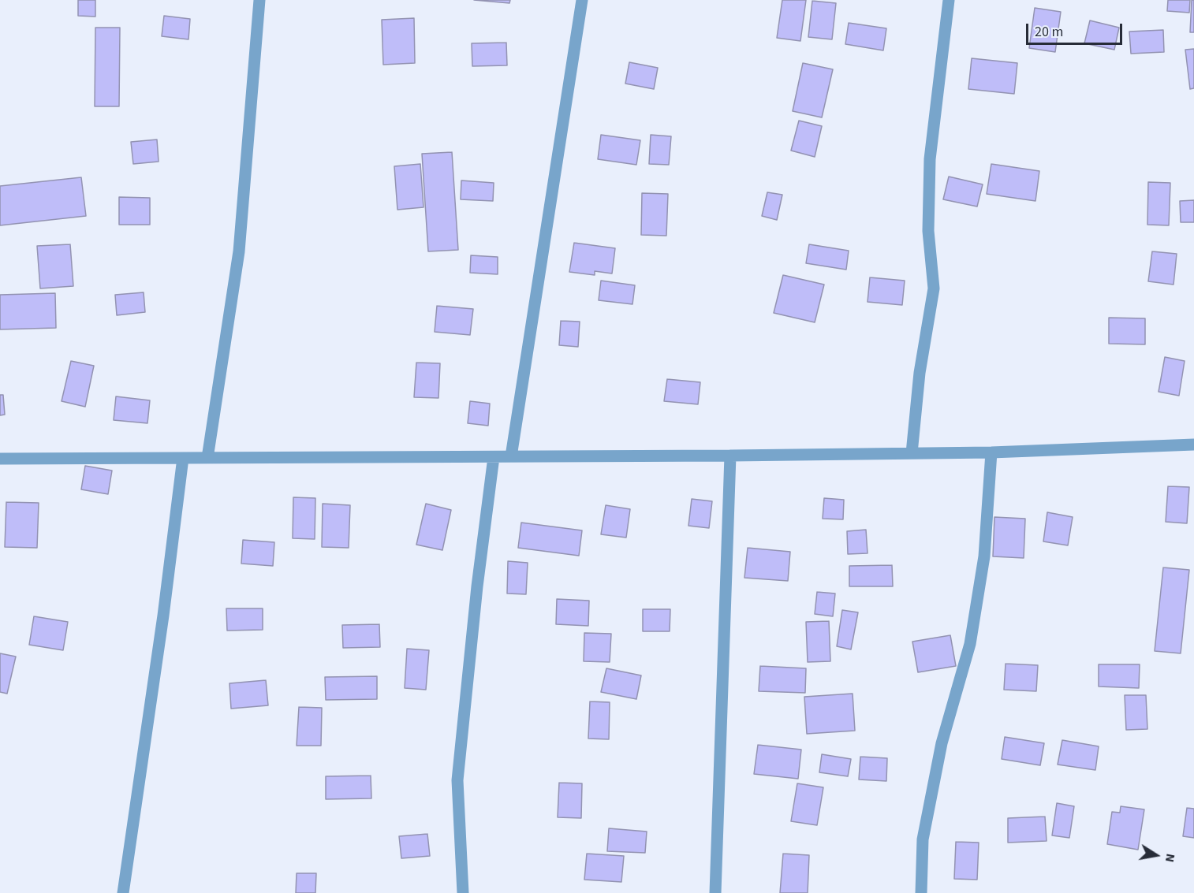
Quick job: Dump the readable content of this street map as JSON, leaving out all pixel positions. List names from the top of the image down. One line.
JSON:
{"scale_bar":"20 m","north":"right"}
